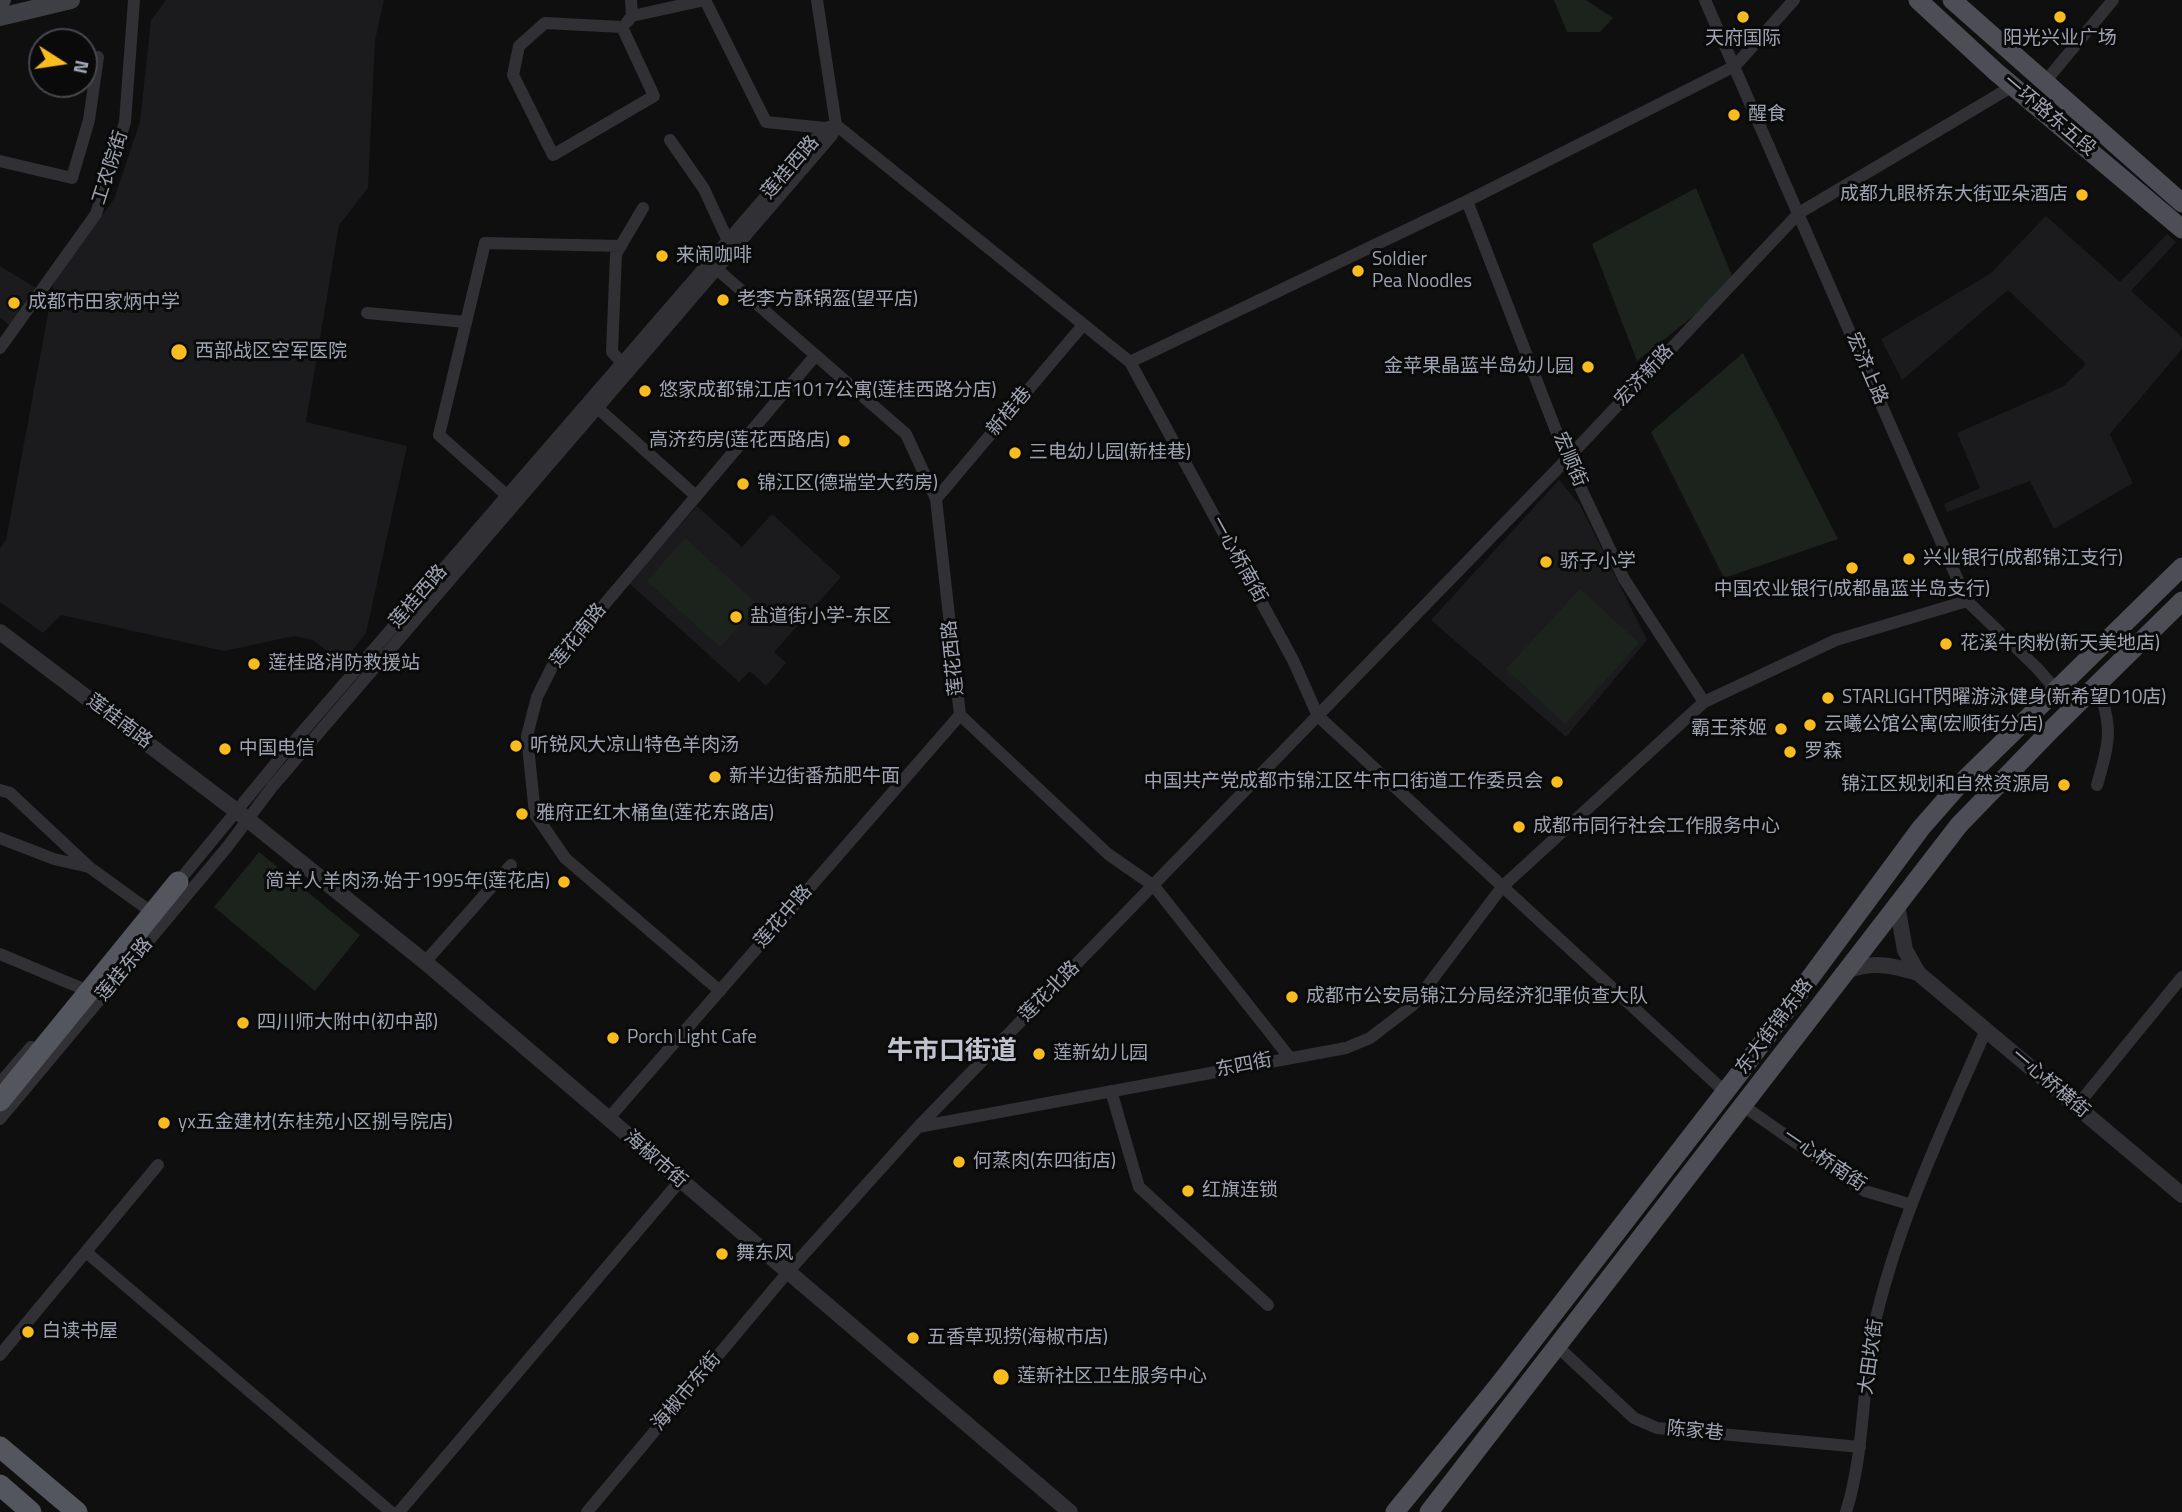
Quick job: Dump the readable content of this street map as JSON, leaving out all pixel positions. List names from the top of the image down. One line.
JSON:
{"streets":{"main road":["一环路东五段","东大街锦东路"],"street":["工农院街","莲桂西路","宏济上路","宏济新路","新桂巷","宏顺街","一心桥南街","莲花南路","莲花西路","莲桂南路","莲花中路","莲桂东路","莲花北路","东四街","一心桥横街","海椒市街","大田坎街","海椒市东街","陈家巷"]},"crossings":[["一环路东五段","宏济新路"],["莲桂西路","一心桥南街"],["莲桂西路","莲花西路"],["莲桂西路","莲桂南路"],["莲桂西路","莲桂东路"],["莲桂西路","海椒市街"],["宏济上路","宏济新路"],["宏济上路","东大街锦东路"],["宏济上路","东四街"],["宏济新路","宏顺街"],["宏济新路","一心桥南街"],["宏济新路","莲花北路"],["新桂巷","一心桥南街"],["新桂巷","莲花西路"],["宏顺街","东四街"],["一心桥南街","莲花北路"],["一心桥南街","东大街锦东路"],["一心桥南街","东四街"],["一心桥南街","大田坎街"],["莲花南路","莲花西路"],["莲花南路","莲花中路"],["莲花西路","莲花中路"],["莲花西路","莲花北路"],["莲花西路","东四街"],["莲桂南路","莲桂东路"],["莲桂南路","海椒市街"],["莲花中路","海椒市街"],["莲桂东路","海椒市街"],["莲花北路","东四街"],["莲花北路","海椒市街"],["莲花北路","海椒市东街"],["东大街锦东路","一心桥横街"],["东大街锦东路","陈家巷"],["一心桥横街","大田坎街"],["海椒市街","海椒市东街"],["大田坎街","陈家巷"]],"districts":["牛市口街道"],"places":["天府国际","阳光兴业广场","醒食","成都九眼桥东大街亚朵酒店","来闹咖啡","Soldier Pea Noodles","老李方酥锅盔(望平店)","成都市田家炳中学","西部战区空军医院","金苹果晶蓝半岛幼儿园","悠家成都锦江店1017公寓(莲桂西路分店)","高济药房(莲花西路店)","三电幼儿园(新桂巷)","锦江区(德瑞堂大药房)","兴业银行(成都锦江支行)","骄子小学","中国农业银行(成都晶蓝半岛支行)","盐道街小学-东区","花溪牛肉粉(新天美地店)","莲桂路消防救援站","STARLIGHT閃曜游泳健身(新希望D10店)","云曦公馆公寓(宏顺街分店)","霸王茶姬","听锐风大凉山特色羊肉汤","中国电信","罗森","新半边街番茄肥牛面","中国共产党成都市锦江区牛市口街道工作委员会","锦江区规划和自然资源局","雅府正红木桶鱼(莲花东路店)","成都市同行社会工作服务中心","简羊人羊肉汤·始于1995年(莲花店)","成都市公安局锦江分局经济犯罪侦查大队","四川师大附中(初中部)","Porch Light Cafe","莲新幼儿园","yx五金建材(东桂苑小区捌号院店)","何蒸肉(东四街店)","红旗连锁","舞东风","白读书屋","五香草现捞(海椒市店)","莲新社区卫生服务中心"],"north":"right"}
